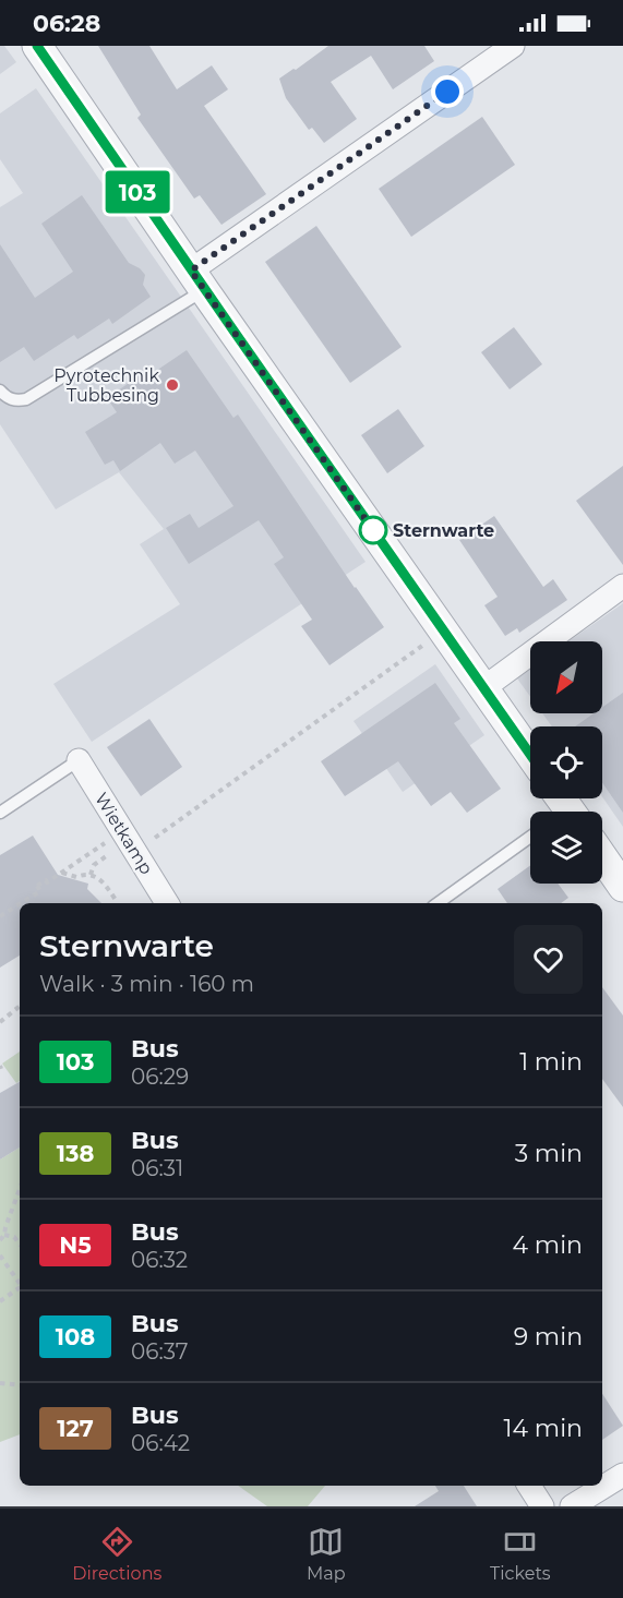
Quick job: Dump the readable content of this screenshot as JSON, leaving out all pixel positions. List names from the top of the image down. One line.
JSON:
{"streets":{"street":["Wietkamp"]},"places":["Pyrotechnik Tubbesing","Sternwarte"],"lines":["bus line 103"],"north":"bottom left","page":{"status":"06:28","on_map":"103","heading":["Sternwarte","Walk · 3 min · 160 m"],"list":[{"mark":"103","name":"Bus","note":"06:29","value":"1 min"},{"mark":"138","name":"Bus","note":"06:31","value":"3 min"},{"mark":"N5","name":"Bus","note":"06:32","value":"4 min"},{"mark":"108","name":"Bus","note":"06:37","value":"9 min"},{"mark":"127","name":"Bus","note":"06:42","value":"14 min"}],"tabs":["Directions","Map","Tickets"]}}
